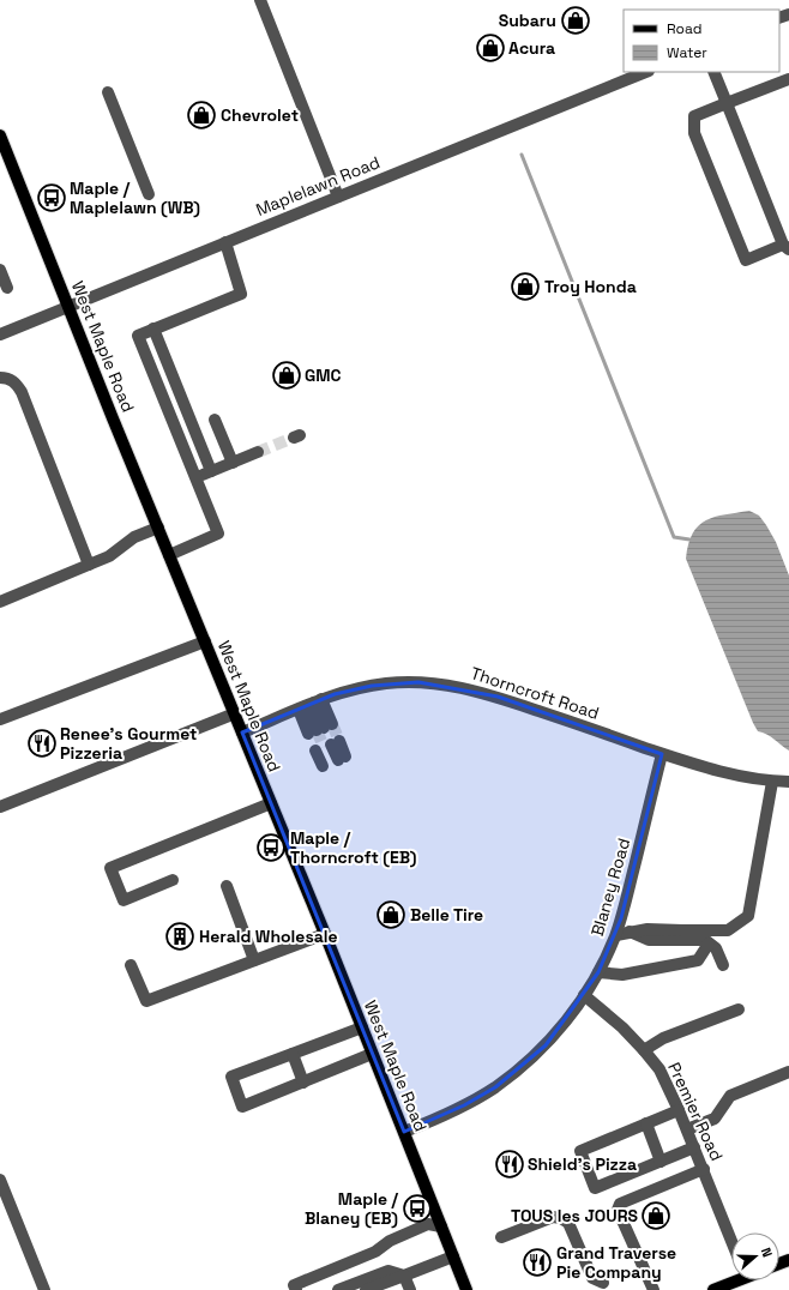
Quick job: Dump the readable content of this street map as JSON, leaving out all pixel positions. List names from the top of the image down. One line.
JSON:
{"streets":{"main road":["West Maple Road"],"street":["Maplelawn Road","Thorncroft Road","Blaney Road","Premier Road"]},"crossings":[["Maplelawn Road","West Maple Road"],["West Maple Road","Thorncroft Road"],["West Maple Road","Blaney Road"],["Thorncroft Road","Blaney Road"],["Blaney Road","Premier Road"]],"places":{"shop":["Subaru","Acura","Chevrolet","Troy Honda","GMC","Belle Tire","TOUS les JOURS"],"bus stop":["Maple / Maplelawn (WB)","Maple / Thorncroft (EB)","Maple / Blaney (EB)"],"restaurant":["Renee's Gourmet Pizzeria","Shield's Pizza","Grand Traverse Pie Company"],"building":["Herald Wholesale"]},"legend":["Road","Water"],"north":"right"}
